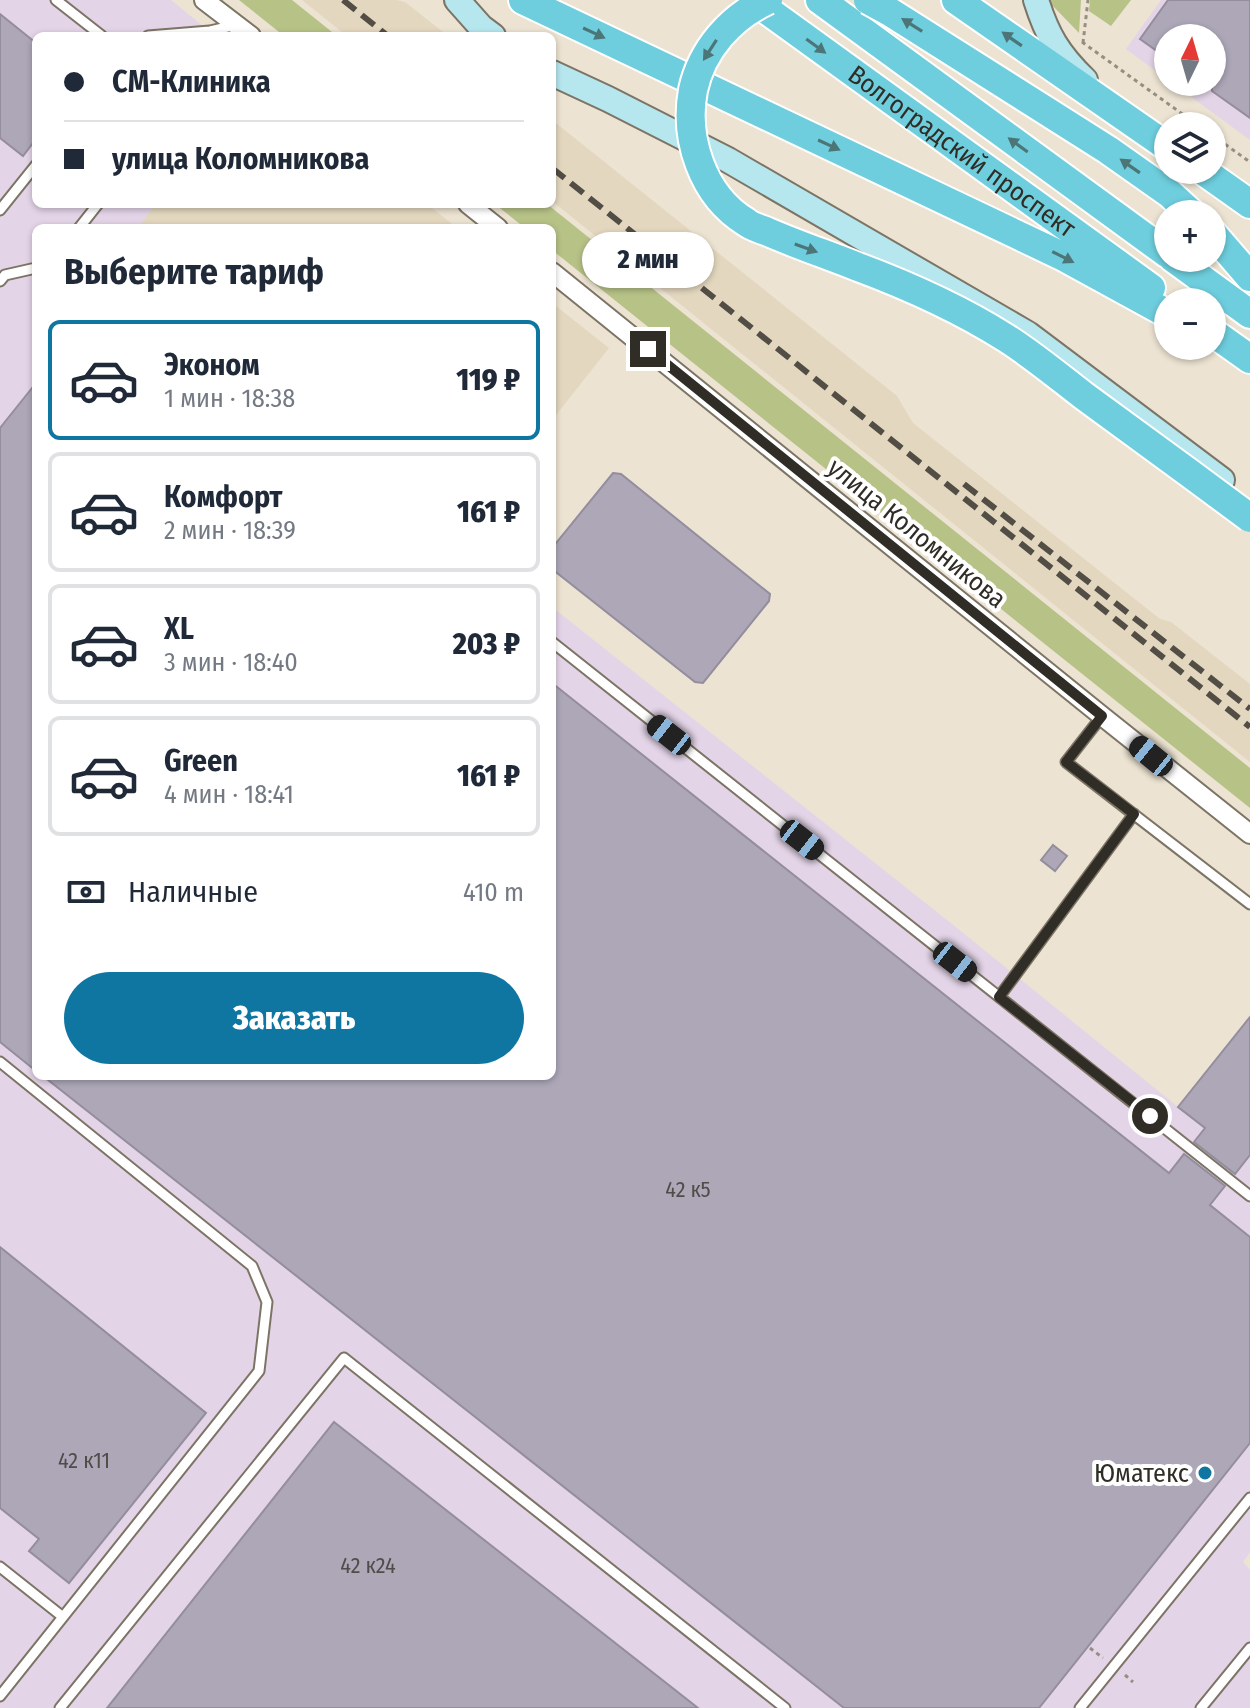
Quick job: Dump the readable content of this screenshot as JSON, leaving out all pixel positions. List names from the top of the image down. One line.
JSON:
{"streets":{"main road":["Волгоградский проспект"],"street":["улица Коломникова"]},"places":["Юматекс"],"house_numbers":["42 к5","42 к11","42 к24"],"north":"top","page":{"map_buttons":["+","−"],"banner":["СМ-Клиника","улица Коломникова"],"heading":"Выберите тариф","bubble":"2 мин","list":[{"name":"Эконом","note":"1 мин · 18:38","value":"119 ₽"},{"name":"Комфорт","note":"2 мин · 18:39","value":"161 ₽"},{"name":"XL","note":"3 мин · 18:40","value":"203 ₽"},{"name":"Green","note":"4 мин · 18:41","value":"161 ₽"}],"pay":["Наличные","410 m"],"buttons":"Заказать"}}
